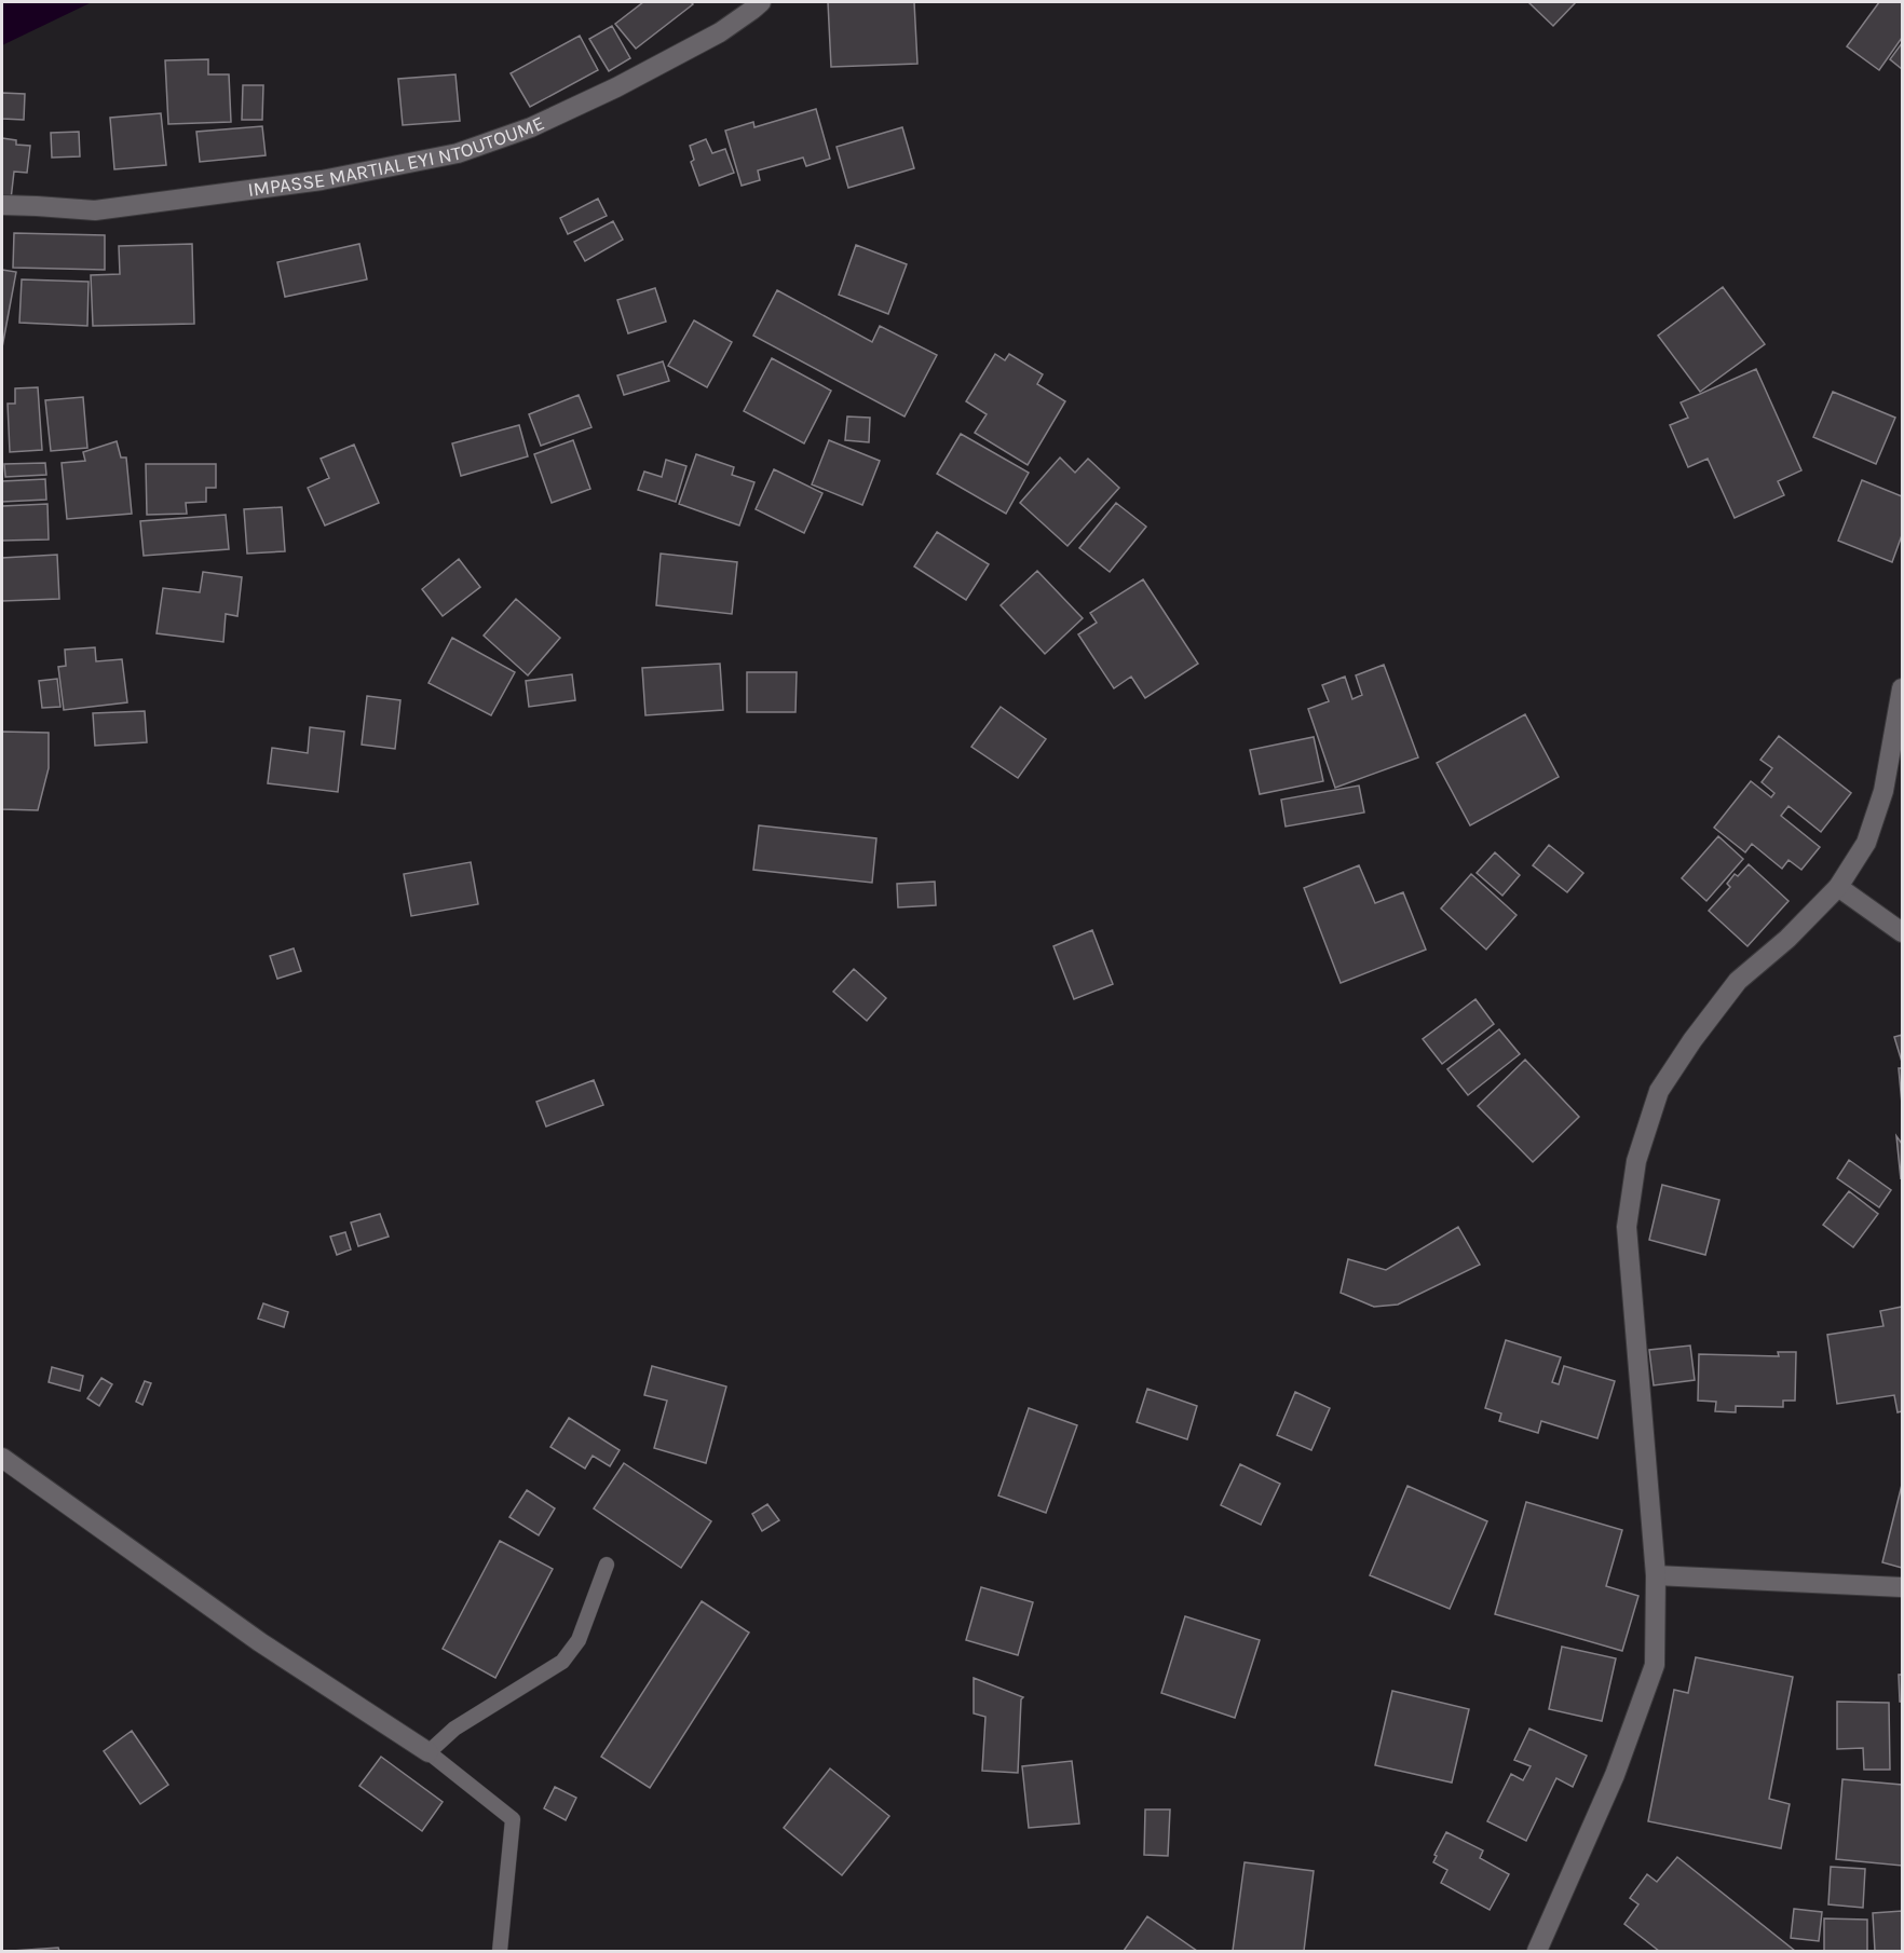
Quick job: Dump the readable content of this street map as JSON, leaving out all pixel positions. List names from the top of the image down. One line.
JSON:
{"streets":{"street":["IMPASSE MARTIAL EYI NTOUTOUME"]}}
